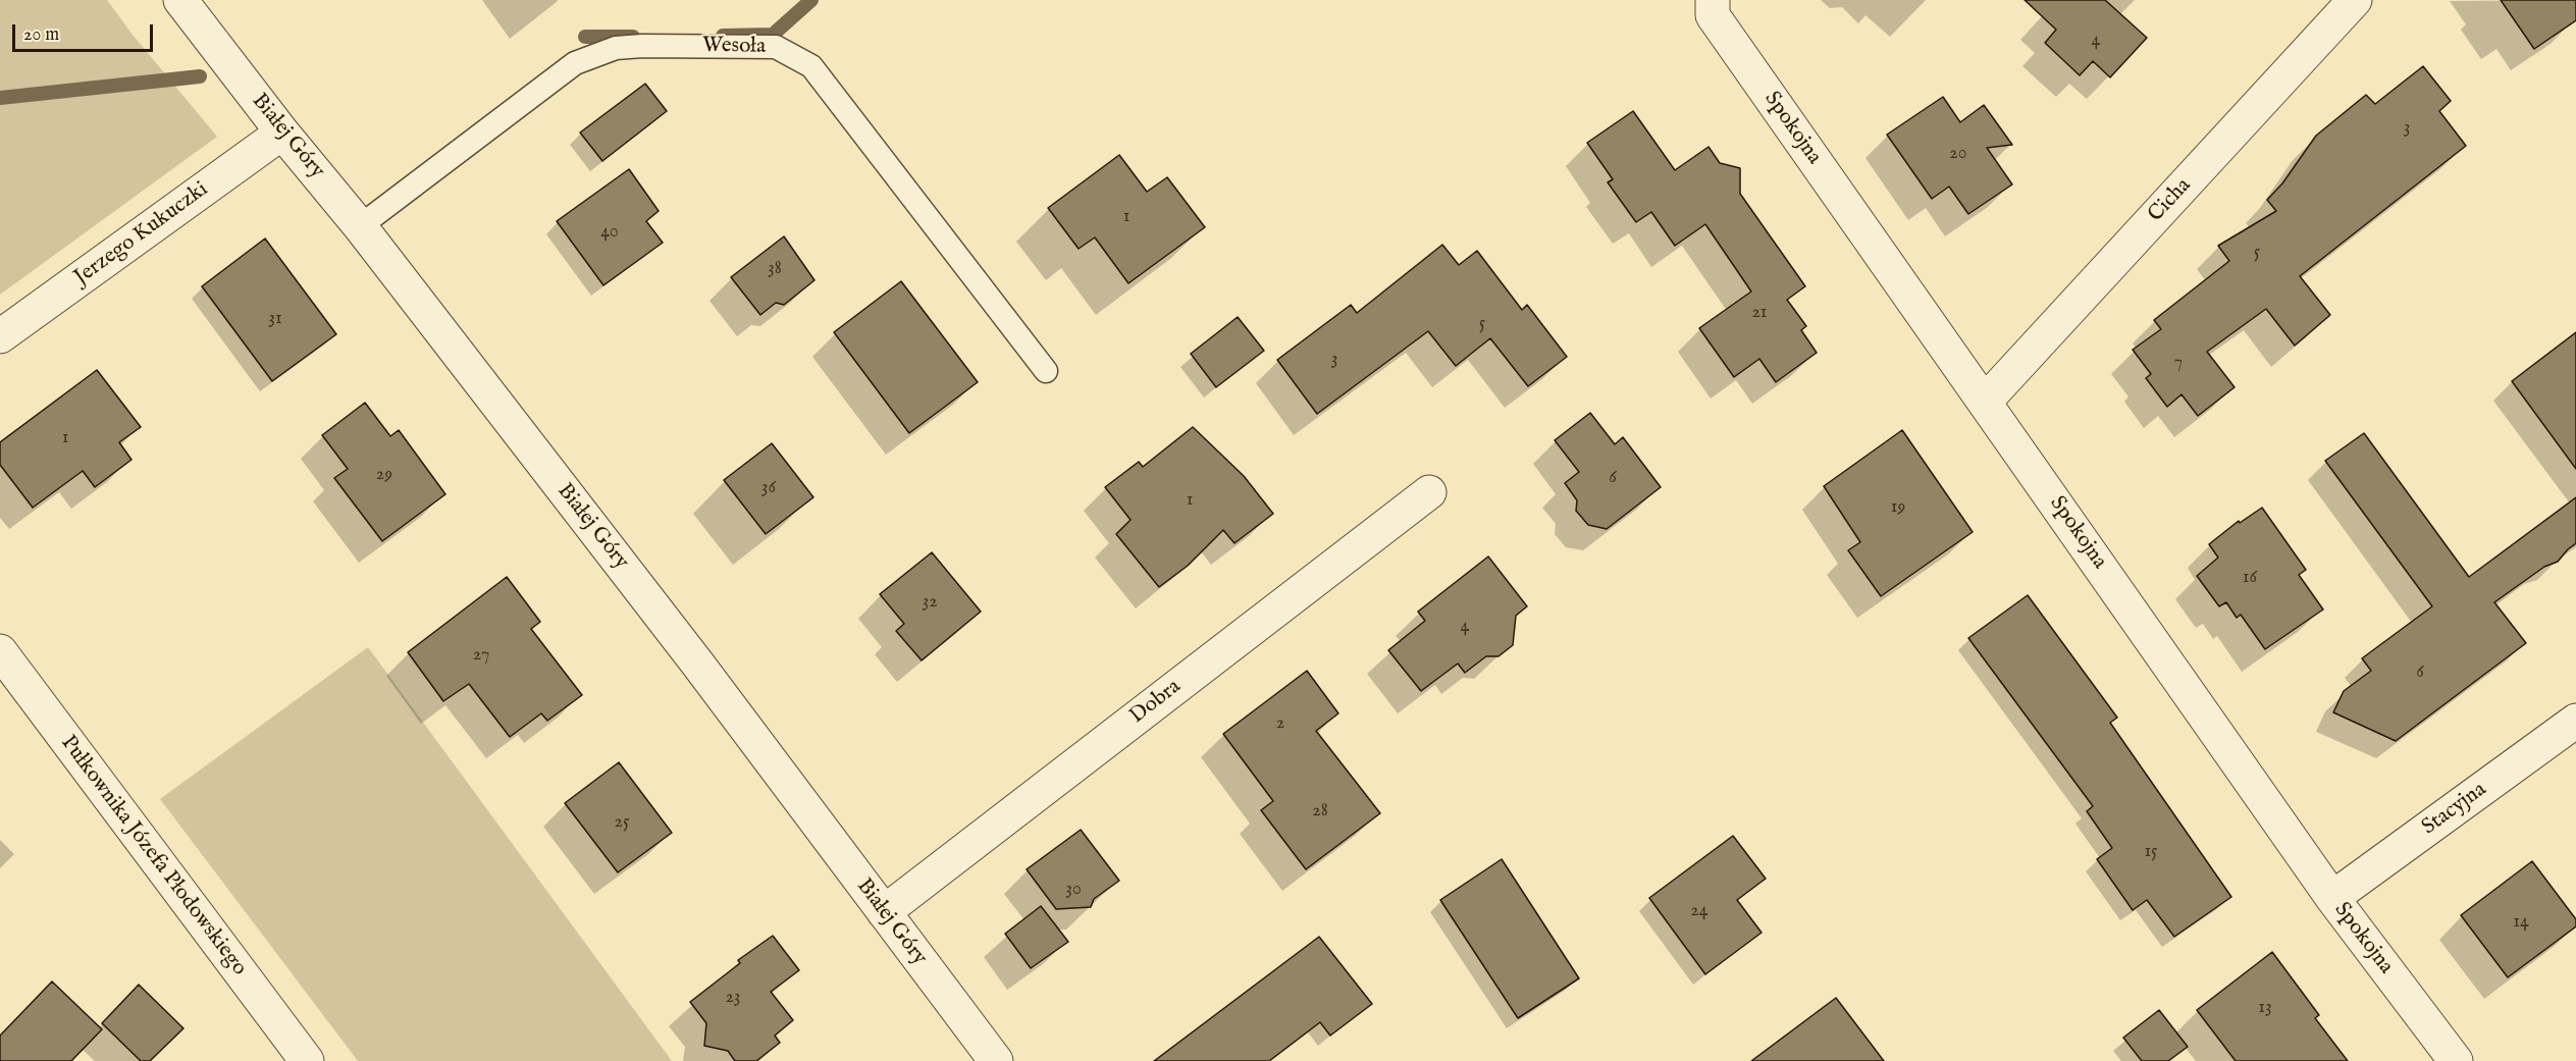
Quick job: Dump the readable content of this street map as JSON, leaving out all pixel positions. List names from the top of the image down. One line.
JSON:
{"streets":{"street":["Spokojna","Białej Góry","Cicha","Jerzego Kukuczki","Dobra","Stacyjna","Pułkownika Józefa Płodowskiego"],"lane":["Wesoła"]},"crossings":[["Wesoła","Białej Góry"],["Spokojna","Cicha"],["Spokojna","Stacyjna"],["Białej Góry","Jerzego Kukuczki"],["Białej Góry","Dobra"]],"house_numbers":["4","3","20","1","40","5","38","21","31","5","3","7","1","29","6","36","1","19","16","32","4","27","6","2","28","25","15","30","24","14","23","13"],"scale_bar":"20 m"}
